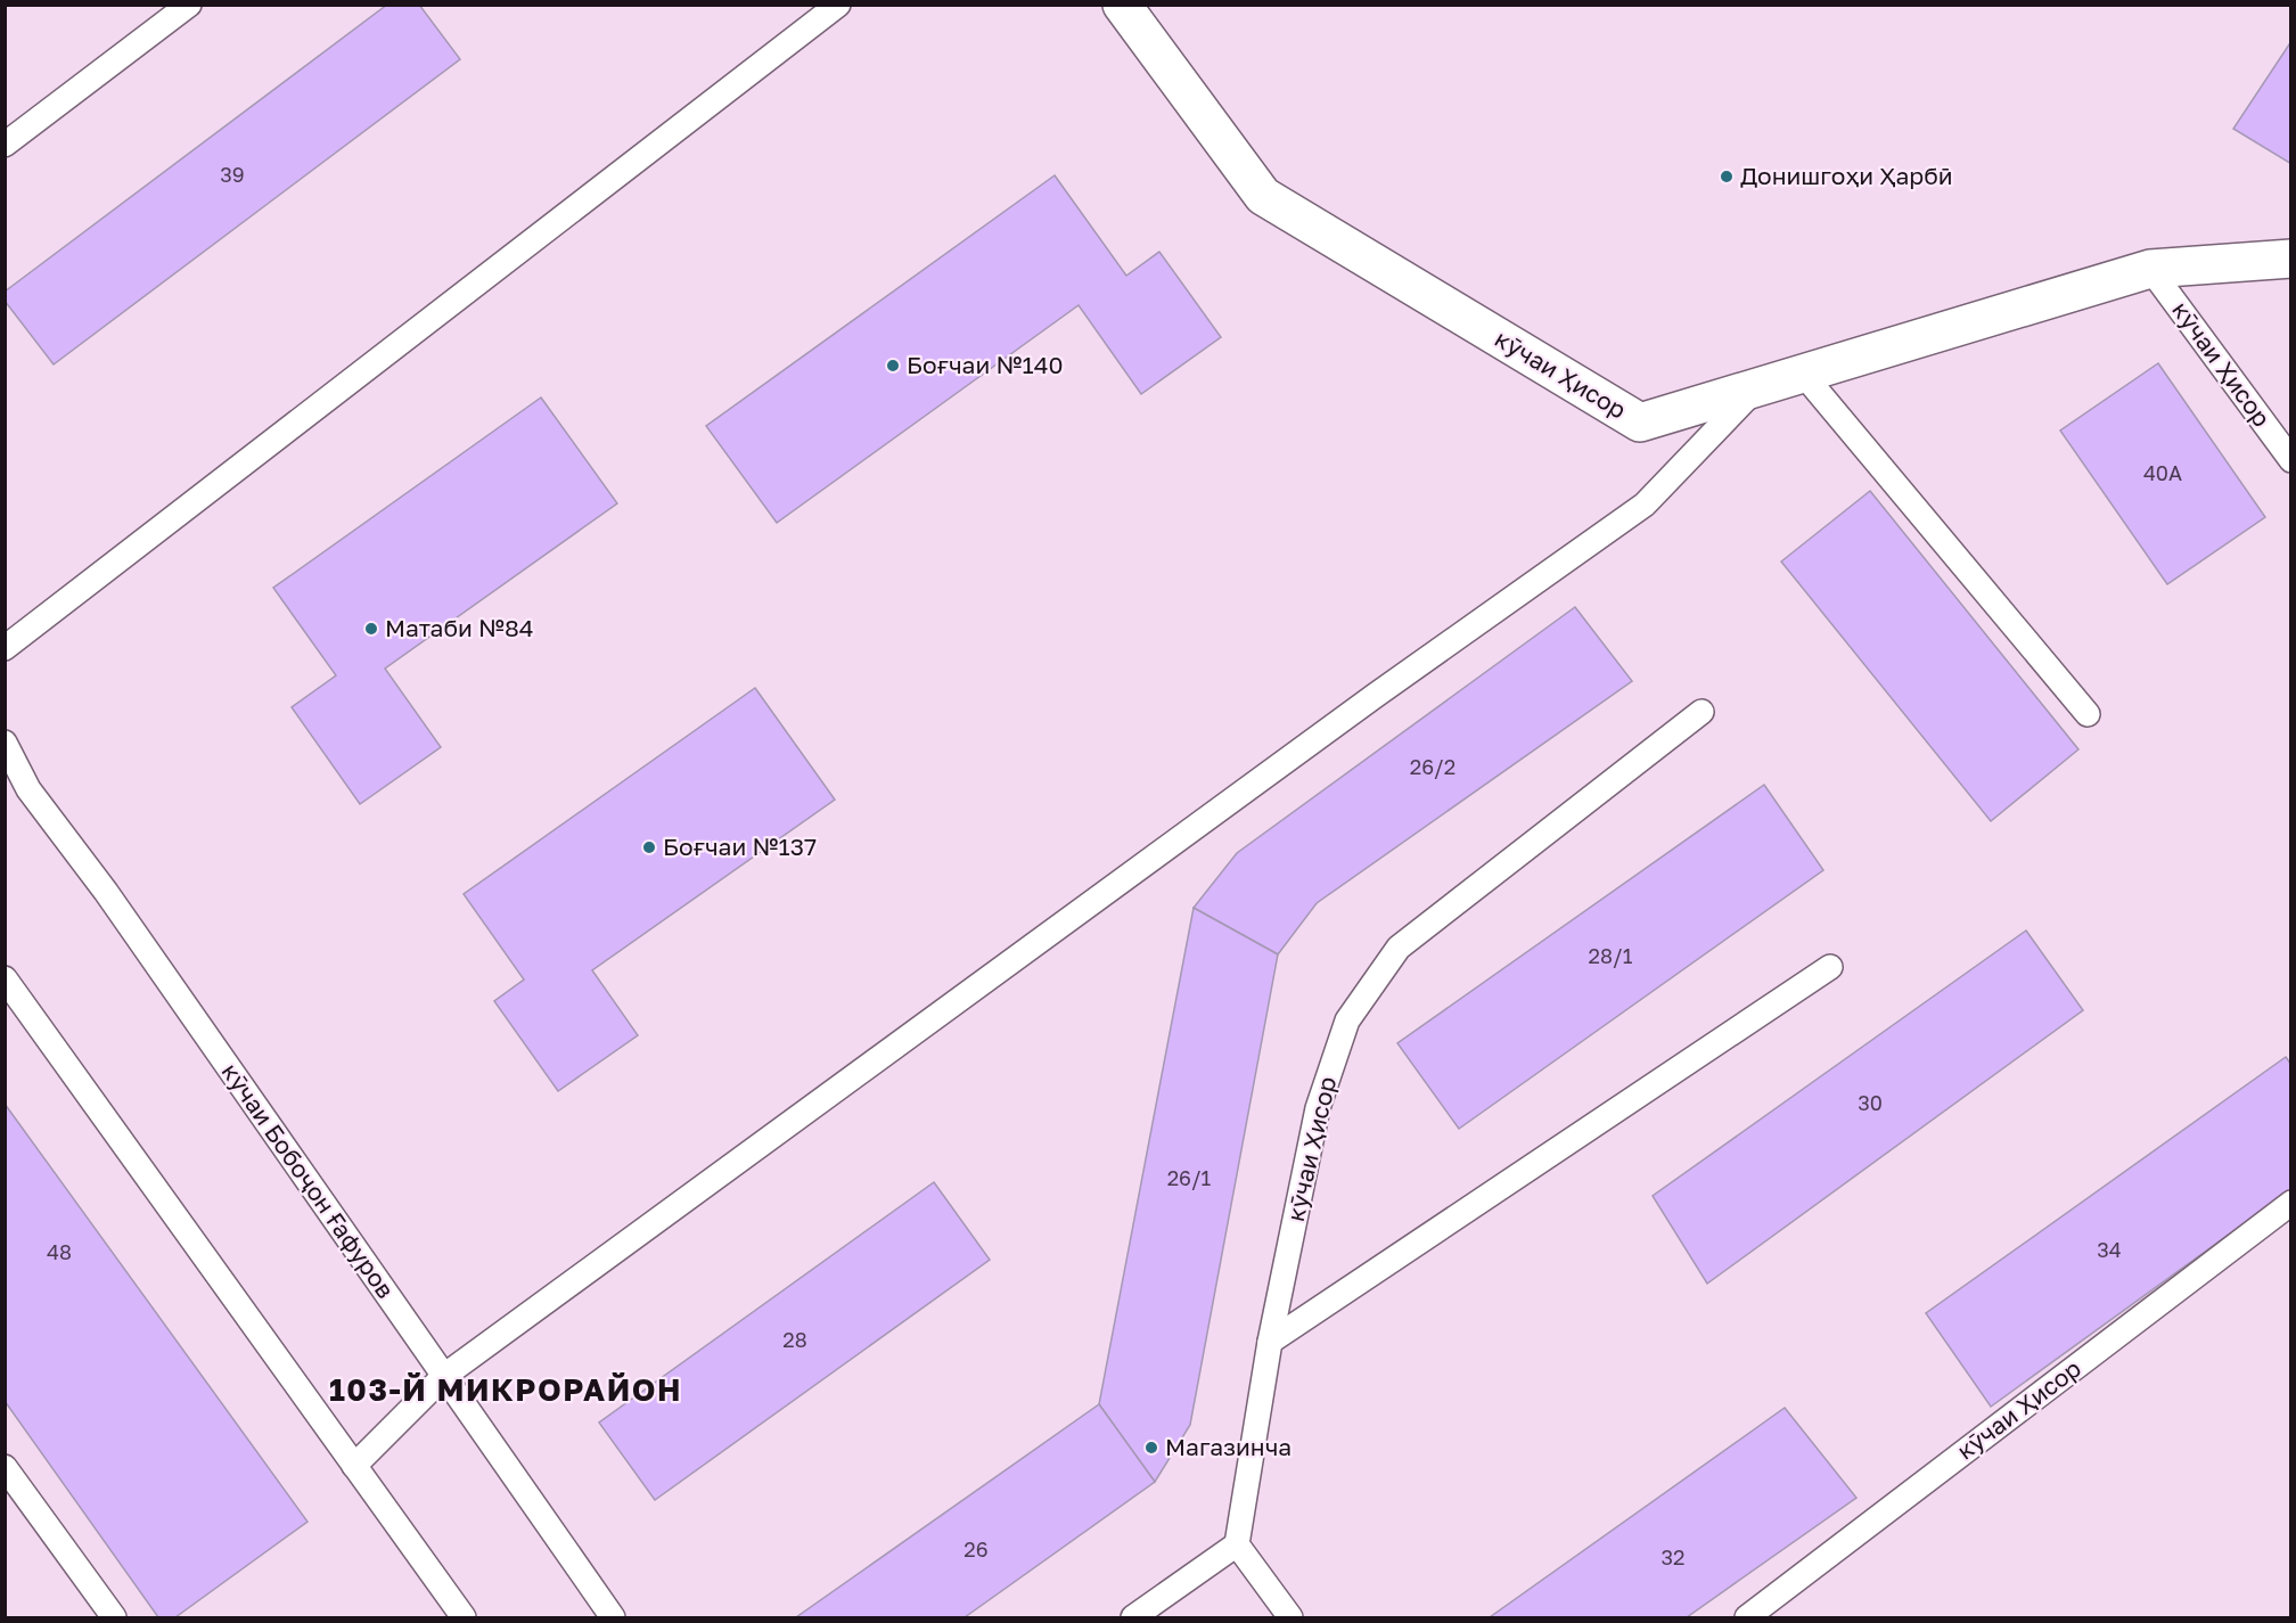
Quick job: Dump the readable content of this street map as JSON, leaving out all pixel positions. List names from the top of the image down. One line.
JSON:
{"streets":{"street":["кӯчаи Ҳисор"],"lane":["кӯчаи Бобоҷон Ғафуров"]},"districts":["103-Й МИКРОРАЙОН"],"places":["Донишгоҳи Ҳарбӣ","Боғчаи №140","Матаби №84","Боғчаи №137","Магазинча"],"house_numbers":["39","40А","26/2","28/1","30","26/1","34","48","28","26","32"]}
